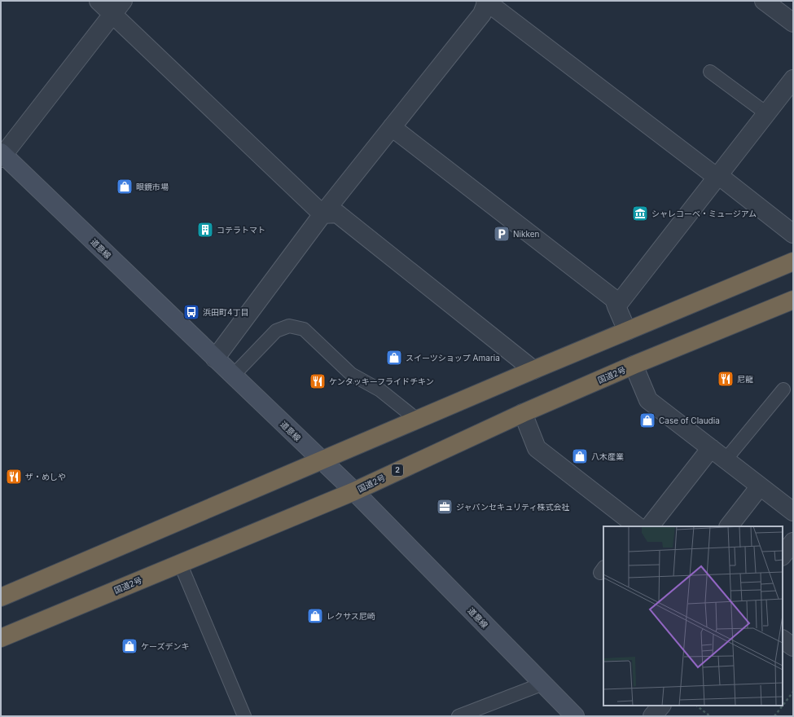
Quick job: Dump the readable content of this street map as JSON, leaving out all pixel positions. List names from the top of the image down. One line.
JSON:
{"streets":{"highway":["国道2号","2"],"street":["道意線"]},"crossings":[["道意線","国道2号"]],"places":{"shop":["眼鏡市場","スイーツショップ Amaria","Case of Claudia","八木産業","レクサス尼崎","ケーズデンキ"],"museum":["シャレコーベ・ミュージアム"],"building":["コテラトマト"],"parking":["Nikken"],"bus stop":["浜田町4丁目"],"restaurant":["尼龍","ケンタッキーフライドチキン","ザ・めしや"],"office":["ジャパンセキュリティ株式会社"]}}
